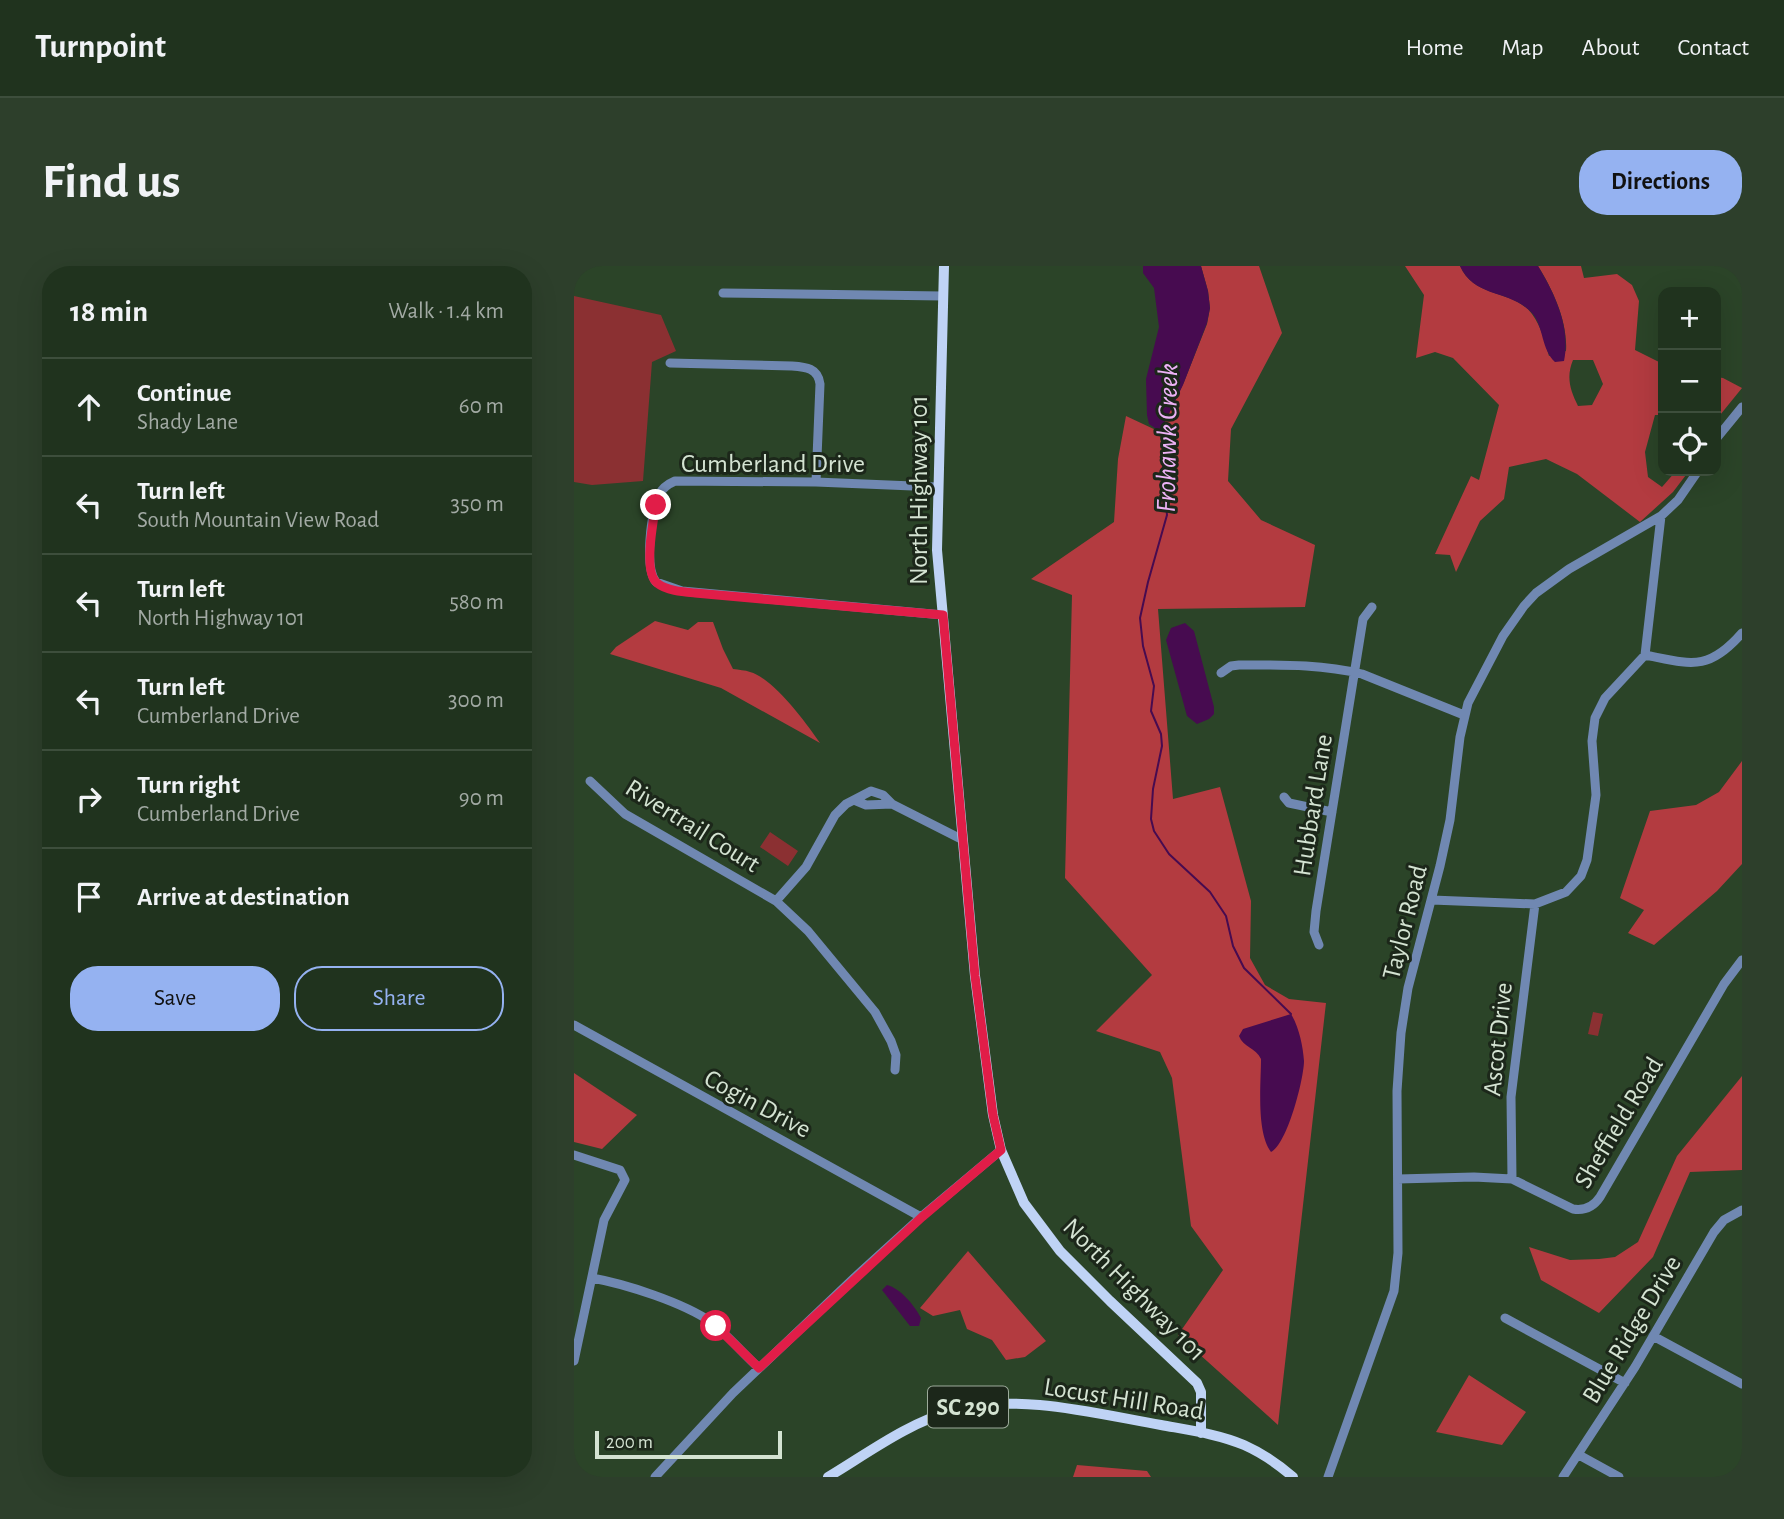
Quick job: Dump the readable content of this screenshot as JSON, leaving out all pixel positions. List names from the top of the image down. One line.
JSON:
{"streets":{"main road":["North Highway 101","Locust Hill Road","SC 290"],"street":["Cumberland Drive","Hubbard Lane","Rivertrail Court","Taylor Road","Ascot Drive","Cogin Drive","Sheffield Road","Blue Ridge Drive"]},"crossings":[["Cumberland Drive","North Highway 101"],["North Highway 101","Locust Hill Road"],["Taylor Road","Sheffield Road"],["Ascot Drive","Sheffield Road"]],"water":["Frohawk Creek"],"scale_bar":"200 m","page":{"header":"Turnpoint","nav":["Home","Map","About","Contact"],"buttons":["Directions",["Save","Share"]],"title":"Find us","heading":["18 min","Walk · 1.4 km"],"map_buttons":["+","−"],"list":[["Continue","Shady Lane","60 m"],["Turn left","South Mountain View Road","350 m"],["Turn left","North Highway 101","580 m"],["Turn left","Cumberland Drive","300 m"],["Turn right","Cumberland Drive","90 m"],"Arrive at destination"],"scale":"200 m"}}
